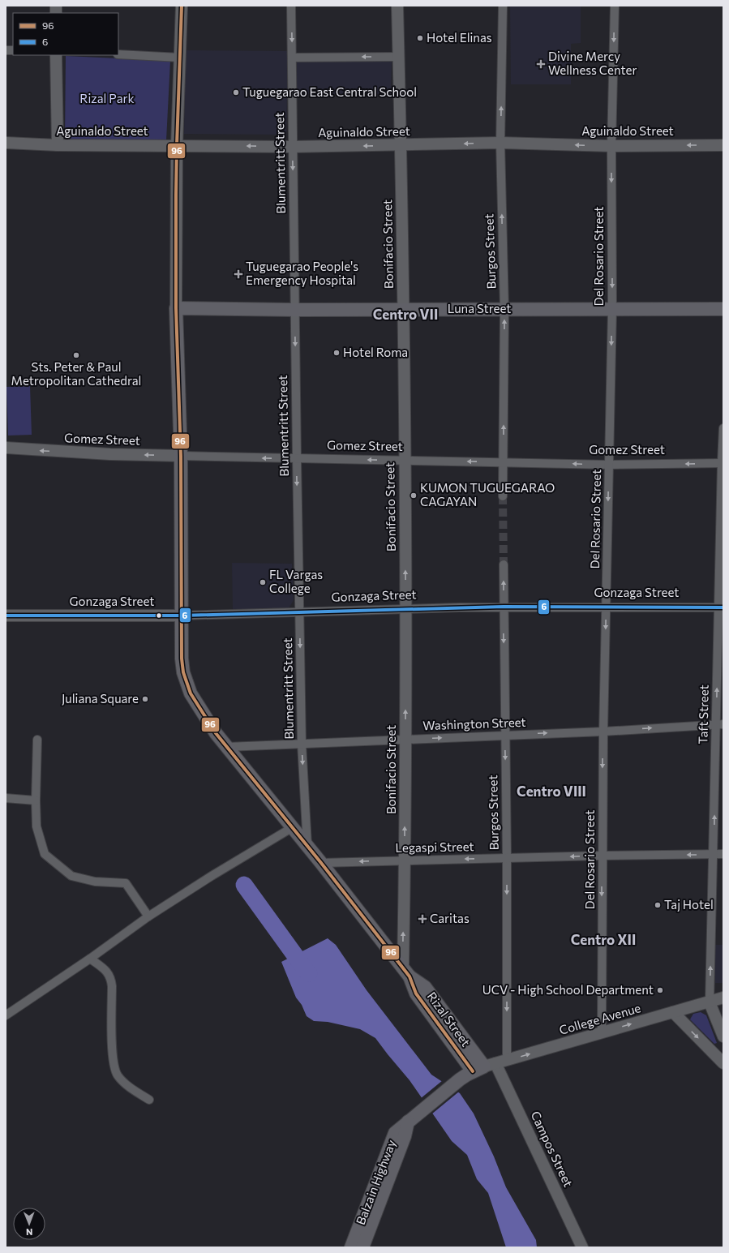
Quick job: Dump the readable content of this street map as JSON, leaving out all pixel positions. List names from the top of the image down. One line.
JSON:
{"streets":{"main road":["Luna Street","Rizal Street","Balzain Highway"],"street":["Aguinaldo Street","Blumentritt Street","Bonifacio Street","Burgos Street","Del Rosario Street","Gomez Street","Gonzaga Street","Taft Street","Washington Street","Legaspi Street","College Avenue","Campos Street"]},"crossings":[["Aguinaldo Street","Blumentritt Street"],["Aguinaldo Street","Bonifacio Street"],["Aguinaldo Street","Burgos Street"],["Aguinaldo Street","Del Rosario Street"],["Aguinaldo Street","Rizal Street"],["Blumentritt Street","Luna Street"],["Blumentritt Street","Gomez Street"],["Blumentritt Street","Gonzaga Street"],["Blumentritt Street","Washington Street"],["Blumentritt Street","Rizal Street"],["Bonifacio Street","Luna Street"],["Bonifacio Street","Gomez Street"],["Bonifacio Street","Gonzaga Street"],["Bonifacio Street","Washington Street"],["Bonifacio Street","Legaspi Street"],["Bonifacio Street","Rizal Street"],["Burgos Street","Luna Street"],["Burgos Street","Gomez Street"],["Burgos Street","Gonzaga Street"],["Burgos Street","Washington Street"],["Burgos Street","Legaspi Street"],["Burgos Street","College Avenue"],["Del Rosario Street","Luna Street"],["Del Rosario Street","Gomez Street"],["Del Rosario Street","Gonzaga Street"],["Del Rosario Street","Washington Street"],["Del Rosario Street","Legaspi Street"],["Del Rosario Street","College Avenue"],["Luna Street","Rizal Street"],["Gomez Street","Taft Street"],["Gomez Street","Rizal Street"],["Gonzaga Street","Taft Street"],["Gonzaga Street","Rizal Street"],["Taft Street","Washington Street"],["Taft Street","Legaspi Street"],["Taft Street","College Avenue"],["Washington Street","Rizal Street"],["Legaspi Street","Rizal Street"],["Rizal Street","College Avenue"],["Rizal Street","Campos Street"],["Rizal Street","Balzain Highway"],["College Avenue","Campos Street"],["College Avenue","Balzain Highway"],["Campos Street","Balzain Highway"]],"one_way":["Aguinaldo Street","Blumentritt Street","Bonifacio Street","Del Rosario Street","Gomez Street","Taft Street","Washington Street","Legaspi Street","College Avenue"],"districts":["Centro VII","Centro VIII","Centro XII"],"parks":["Rizal Park"],"places":{"other":["Hotel Elinas","Tuguegarao East Central School","Hotel Roma","Sts. Peter & Paul Metropolitan Cathedral","KUMON TUGUEGARAO CAGAYAN","FL Vargas College","Juliana Square","Taj Hotel","UCV - High School Department"],"health":["Divine Mercy Wellness Center","Tuguegarao People's Emergency Hospital","Caritas"]},"lines":["transit line 96","transit line 6"],"legend":["96","6"],"north":"bottom"}
